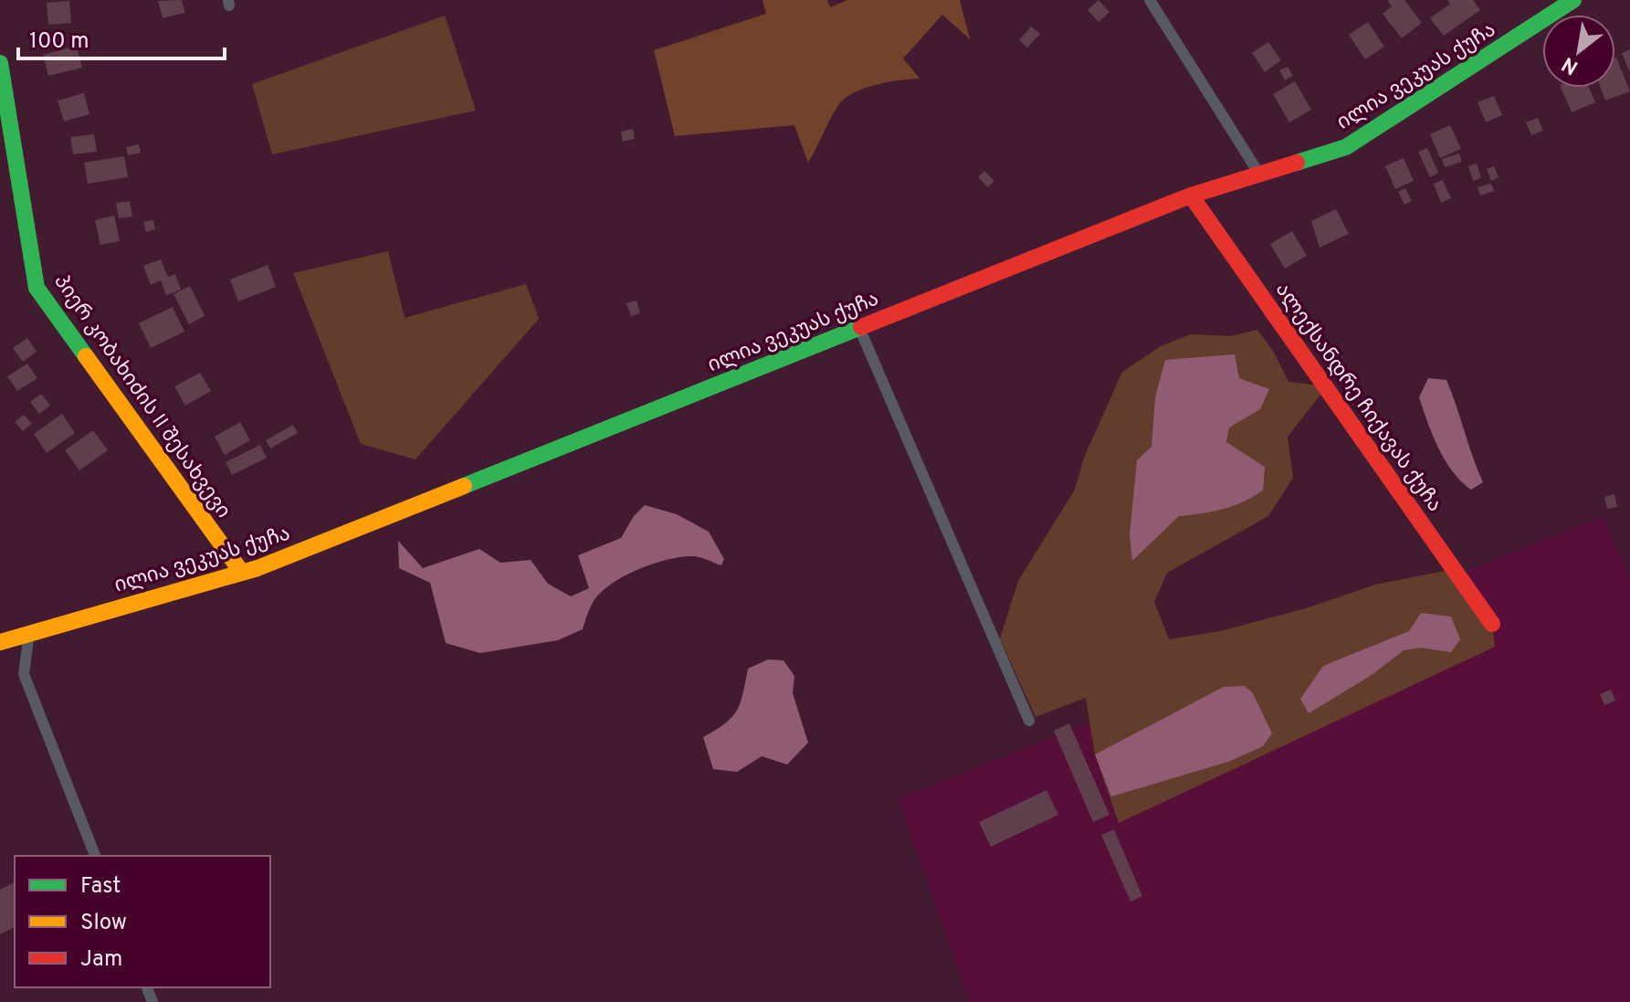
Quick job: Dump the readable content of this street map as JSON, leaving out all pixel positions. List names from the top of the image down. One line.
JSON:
{"streets":{"street":["ილია ვეკუას ქუჩა","პიერ კობახიძის II შესახვევი","ალექსანდრე ჩიქავას ქუჩა"]},"crossings":[["ილია ვეკუას ქუჩა","პიერ კობახიძის II შესახვევი"],["ილია ვეკუას ქუჩა","ალექსანდრე ჩიქავას ქუჩა"]],"legend":["Fast","Slow","Jam"],"scale_bar":"100 m","north":"bottom left"}
